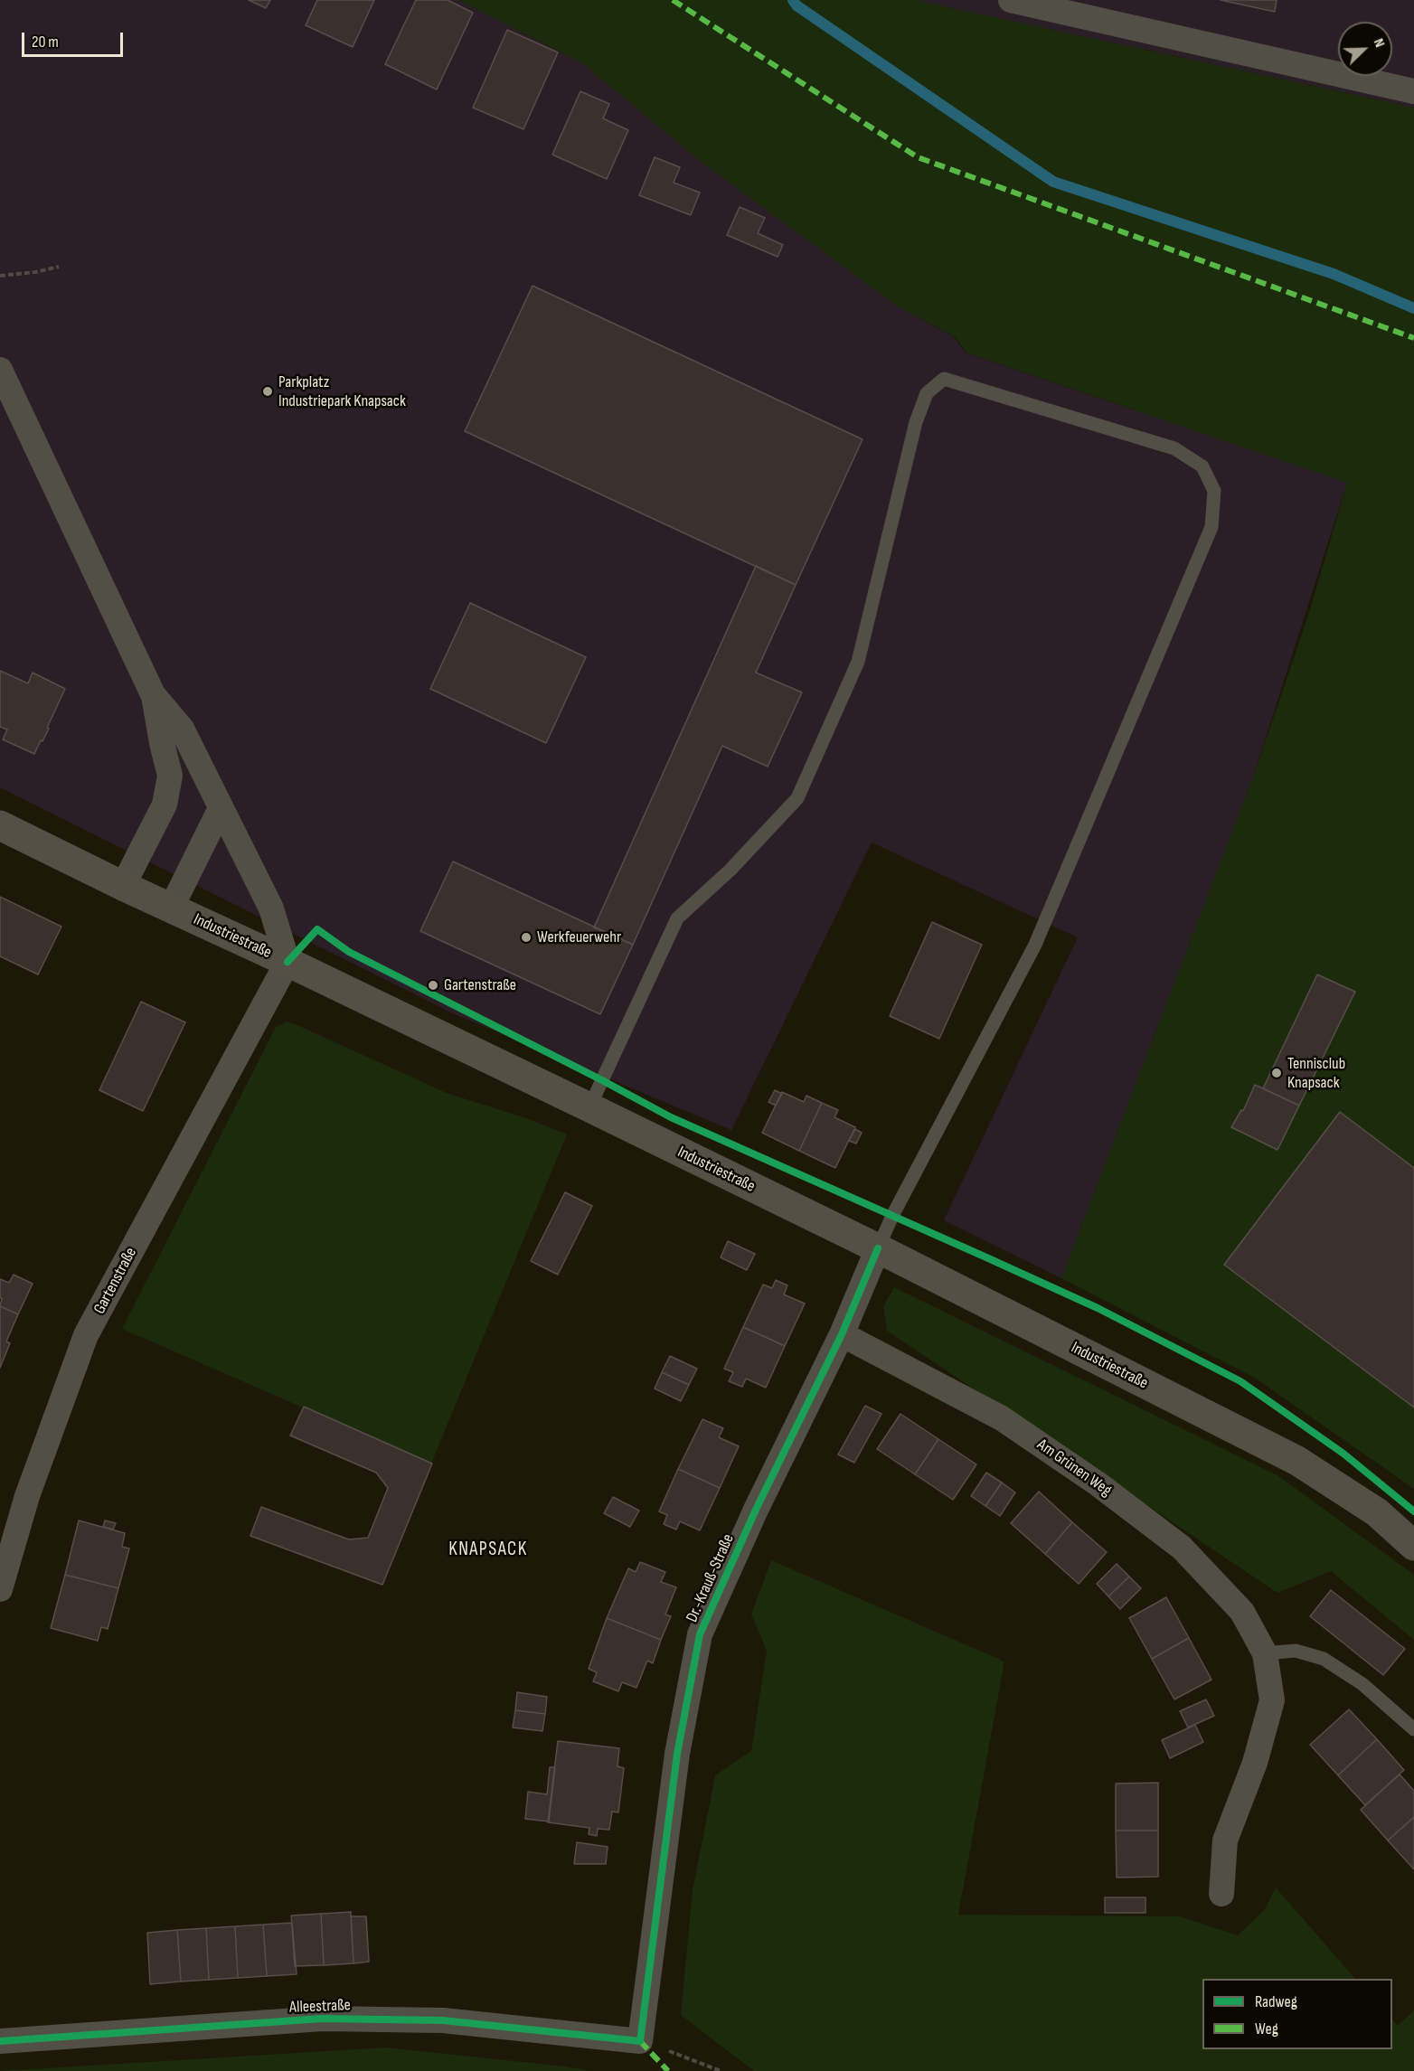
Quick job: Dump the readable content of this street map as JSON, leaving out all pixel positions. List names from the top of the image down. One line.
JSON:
{"streets":{"main road":["Industriestraße"],"street":["Gartenstraße","Am Grünen Weg","Dr.-Krauß-Straße","Alleestraße"]},"crossings":[["Industriestraße","Gartenstraße"],["Industriestraße","Dr.-Krauß-Straße"],["Am Grünen Weg","Dr.-Krauß-Straße"],["Dr.-Krauß-Straße","Alleestraße"]],"districts":["KNAPSACK"],"places":["Parkplatz Industriepark Knapsack","Werkfeuerwehr","Gartenstraße","Tennisclub Knapsack"],"legend":["Radweg","Weg"],"scale_bar":"20 m","north":"top right"}
